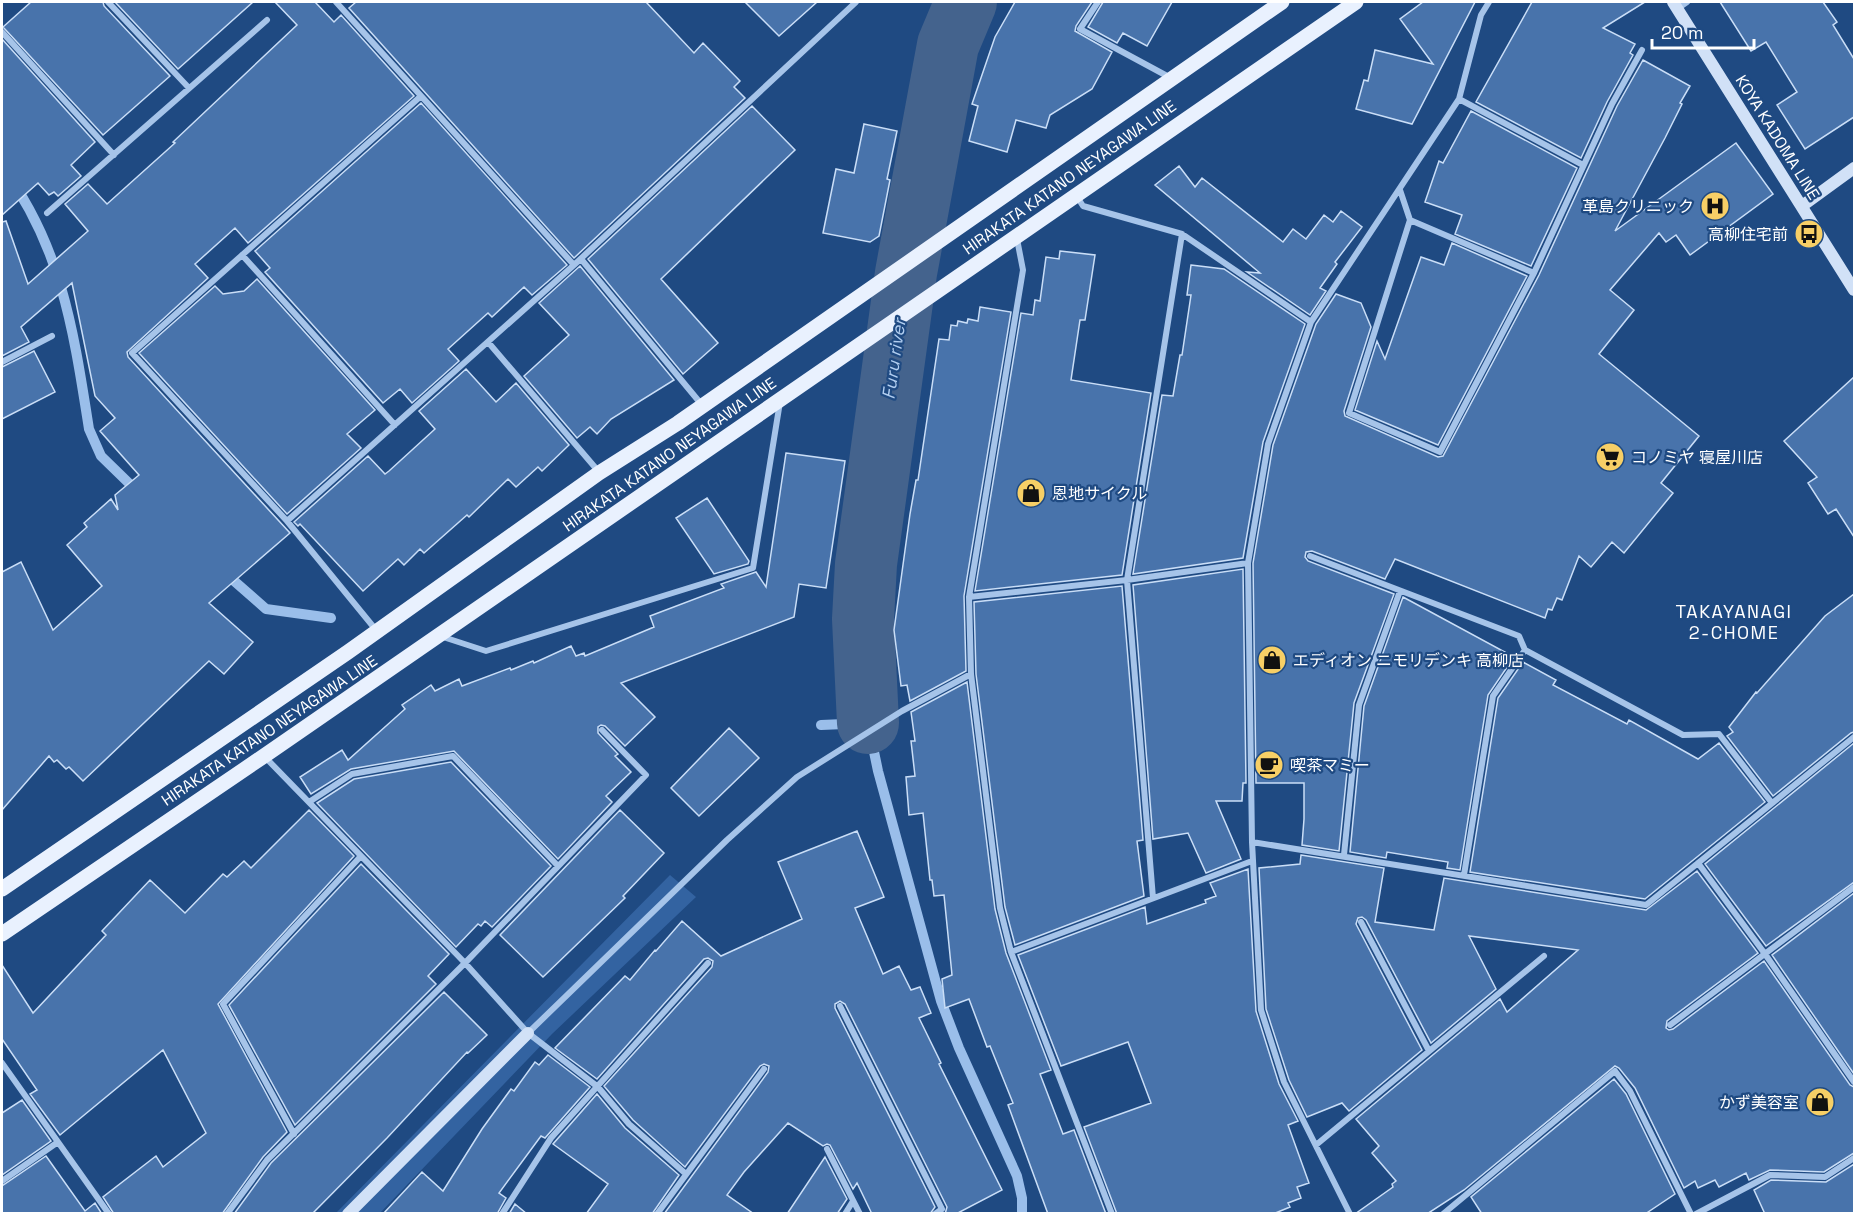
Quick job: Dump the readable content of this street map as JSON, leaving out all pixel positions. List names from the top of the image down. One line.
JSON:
{"streets":{"main road":["KOYA KADOMA LINE","HIRAKATA KATANO NEYAGAWA LINE"]},"districts":["TAKAYANAGI 2-CHOME"],"water":["Furu river"],"places":{"hospital":["革島クリニック"],"bus stop":["高柳住宅前"],"supermarket":["コノミヤ 寝屋川店"],"shop":["恩地サイクル","エディオン ニモリデンキ 高柳店","かず美容室"],"cafe":["喫茶マミー"]},"scale_bar":"20 m"}
